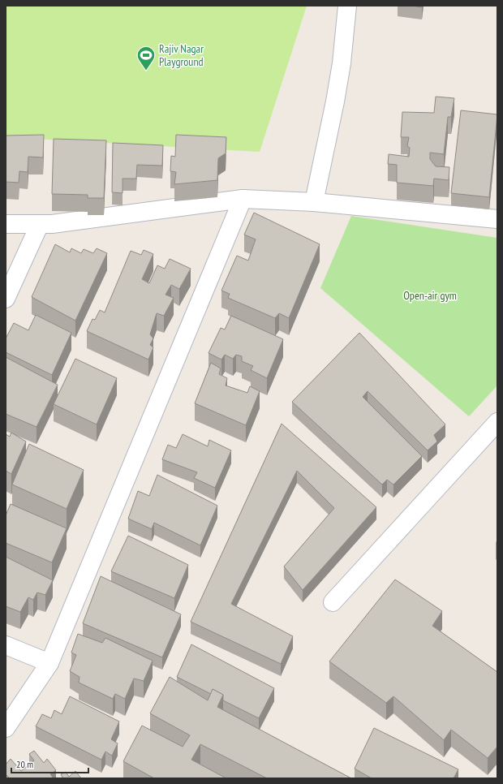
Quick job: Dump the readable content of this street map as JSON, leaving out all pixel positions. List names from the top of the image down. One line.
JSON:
{"parks":["Open-air gym"],"places":{"sports":["Rajiv Nagar Playground"]},"scale_bar":"20 m"}
